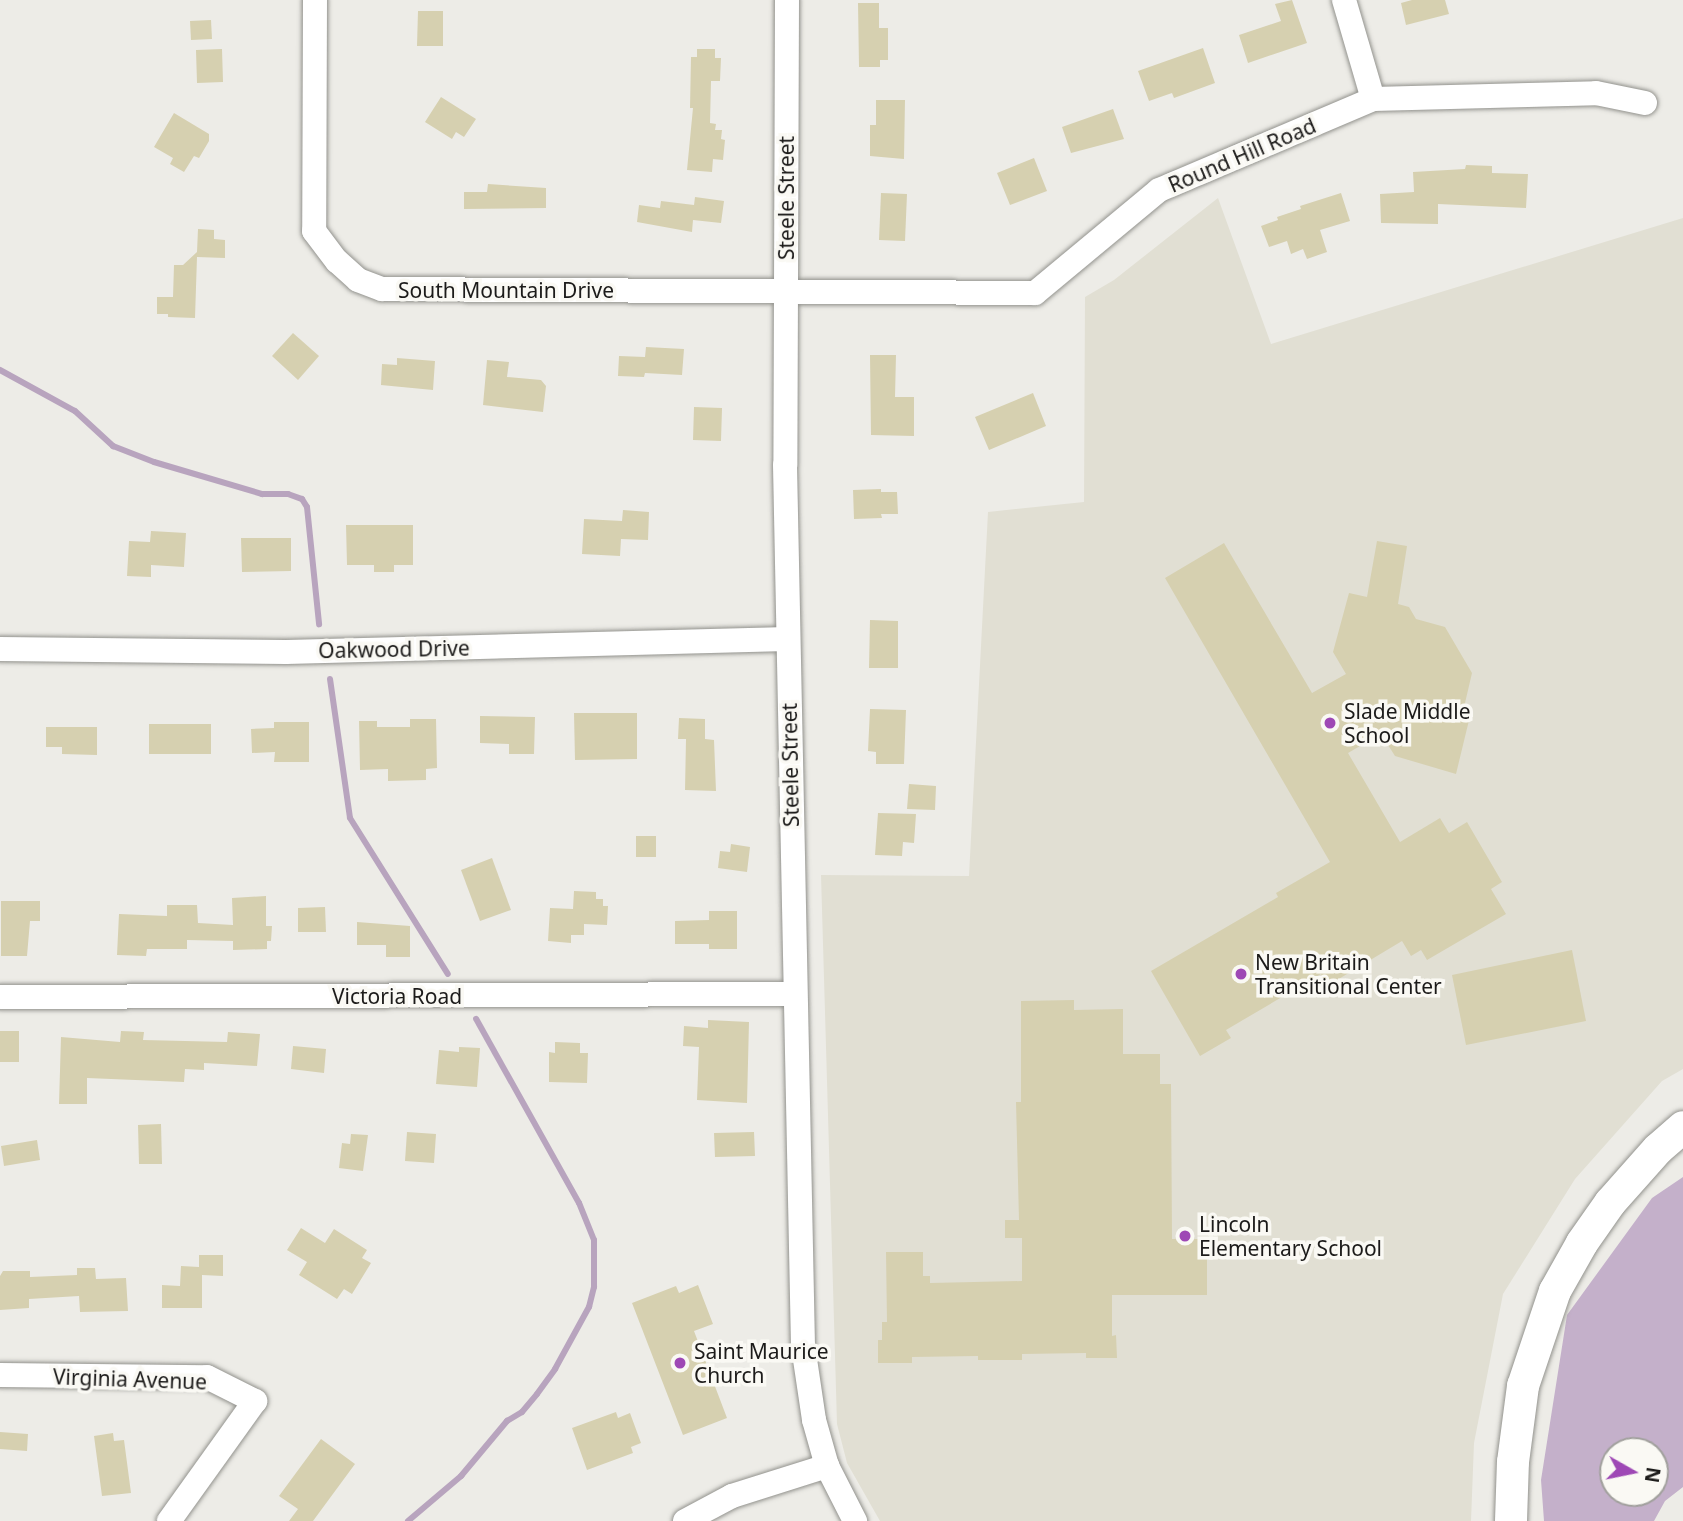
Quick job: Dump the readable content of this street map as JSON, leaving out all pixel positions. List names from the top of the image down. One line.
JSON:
{"streets":{"street":["Round Hill Road","Steele Street","South Mountain Drive","Oakwood Drive","Victoria Road","Virginia Avenue"]},"crossings":[["Round Hill Road","Steele Street"],["Round Hill Road","South Mountain Drive"],["Steele Street","South Mountain Drive"],["Steele Street","Oakwood Drive"],["Steele Street","Victoria Road"]],"places":["Slade Middle School","New Britain Transitional Center","Lincoln Elementary School","Saint Maurice Church"],"north":"right"}
